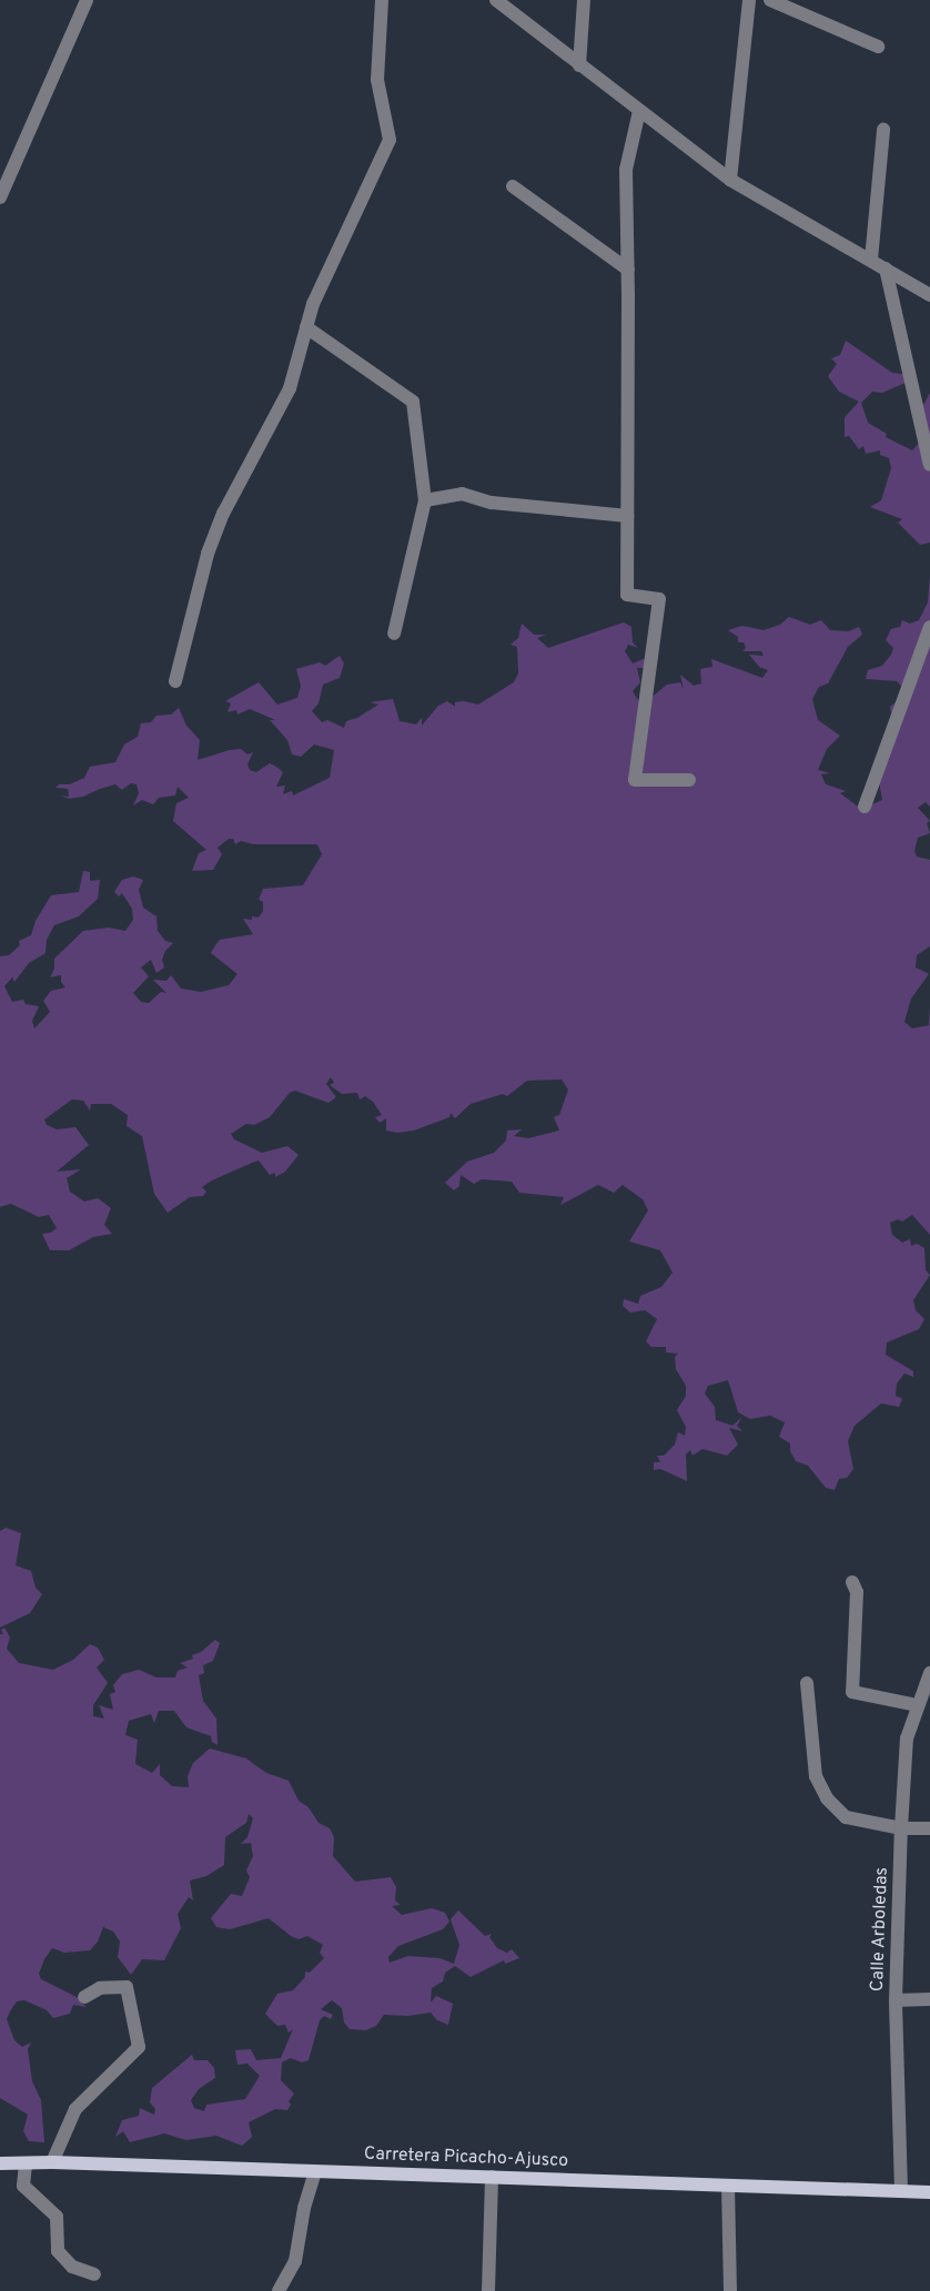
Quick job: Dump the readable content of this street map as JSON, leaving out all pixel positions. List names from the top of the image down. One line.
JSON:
{"streets":{"main road":["Carretera Picacho-Ajusco"],"street":["Calle Arboledas"]},"crossings":[["Calle Arboledas","Carretera Picacho-Ajusco"]]}
